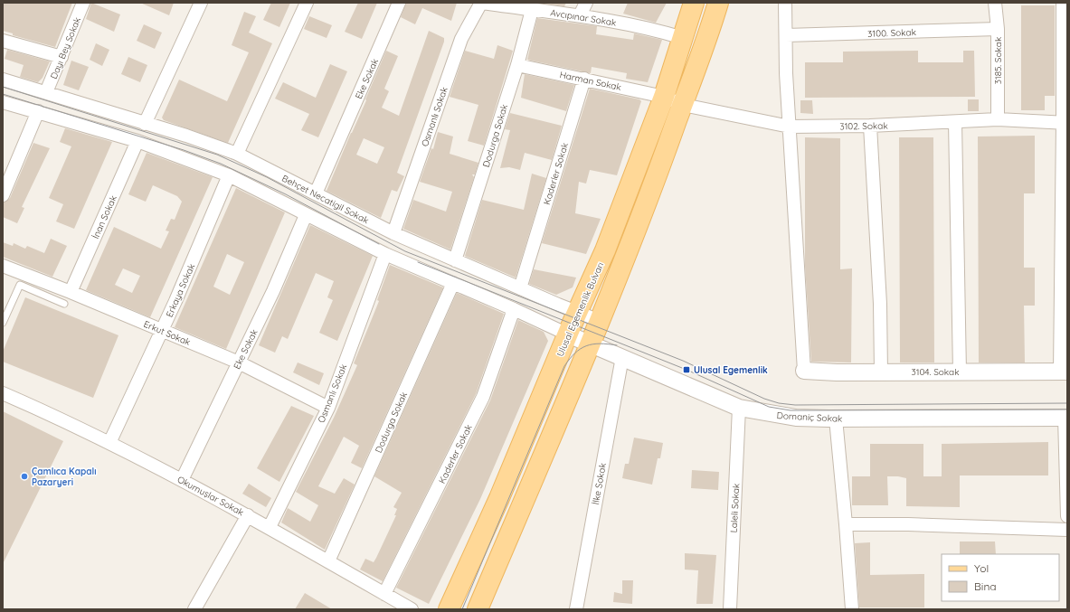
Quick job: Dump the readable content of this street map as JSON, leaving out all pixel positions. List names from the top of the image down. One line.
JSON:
{"streets":{"main road":["Ulusal Egemenlik Bulvarı"],"street":["Avcıpınar Sokak","3100. Sokak","Dayı Bey Sokak","3185. Sokak","Eke Sokak","Harman Sokak","Osmanlı Sokak","3102. Sokak","Dodurga Sokak","Kaderler Sokak","Behçet Necatigil Sokak","İnan Sokak","Erkaya Sokak","Erkut Sokak","3104. Sokak","Domaniç Sokak","İlke Sokak","Okumuşlar Sokak","Laleli Sokak"]},"crossings":[["Avcıpınar Sokak","Osmanlı Sokak"],["Avcıpınar Sokak","Dodurga Sokak"],["Avcıpınar Sokak","Ulusal Egemenlik Bulvarı"],["3100. Sokak","3185. Sokak"],["Dayı Bey Sokak","Behçet Necatigil Sokak"],["3185. Sokak","3102. Sokak"],["Eke Sokak","Behçet Necatigil Sokak"],["Eke Sokak","Erkut Sokak"],["Eke Sokak","Okumuşlar Sokak"],["Harman Sokak","3102. Sokak"],["Harman Sokak","Dodurga Sokak"],["Harman Sokak","Kaderler Sokak"],["Harman Sokak","Ulusal Egemenlik Bulvarı"],["Osmanlı Sokak","Behçet Necatigil Sokak"],["Osmanlı Sokak","Erkut Sokak"],["Osmanlı Sokak","Okumuşlar Sokak"],["3102. Sokak","Ulusal Egemenlik Bulvarı"],["Dodurga Sokak","Behçet Necatigil Sokak"],["Dodurga Sokak","Okumuşlar Sokak"],["Kaderler Sokak","Behçet Necatigil Sokak"],["Kaderler Sokak","Okumuşlar Sokak"],["Behçet Necatigil Sokak","Ulusal Egemenlik Bulvarı"],["İnan Sokak","Erkut Sokak"],["Erkaya Sokak","Erkut Sokak"],["Erkaya Sokak","Okumuşlar Sokak"],["Ulusal Egemenlik Bulvarı","Domaniç Sokak"],["Domaniç Sokak","İlke Sokak"],["Domaniç Sokak","Laleli Sokak"]],"places":{"transit":["Ulusal Egemenlik"],"other":["Çamlıca Kapalı Pazaryeri"]},"legend":["Yol","Bina"]}
